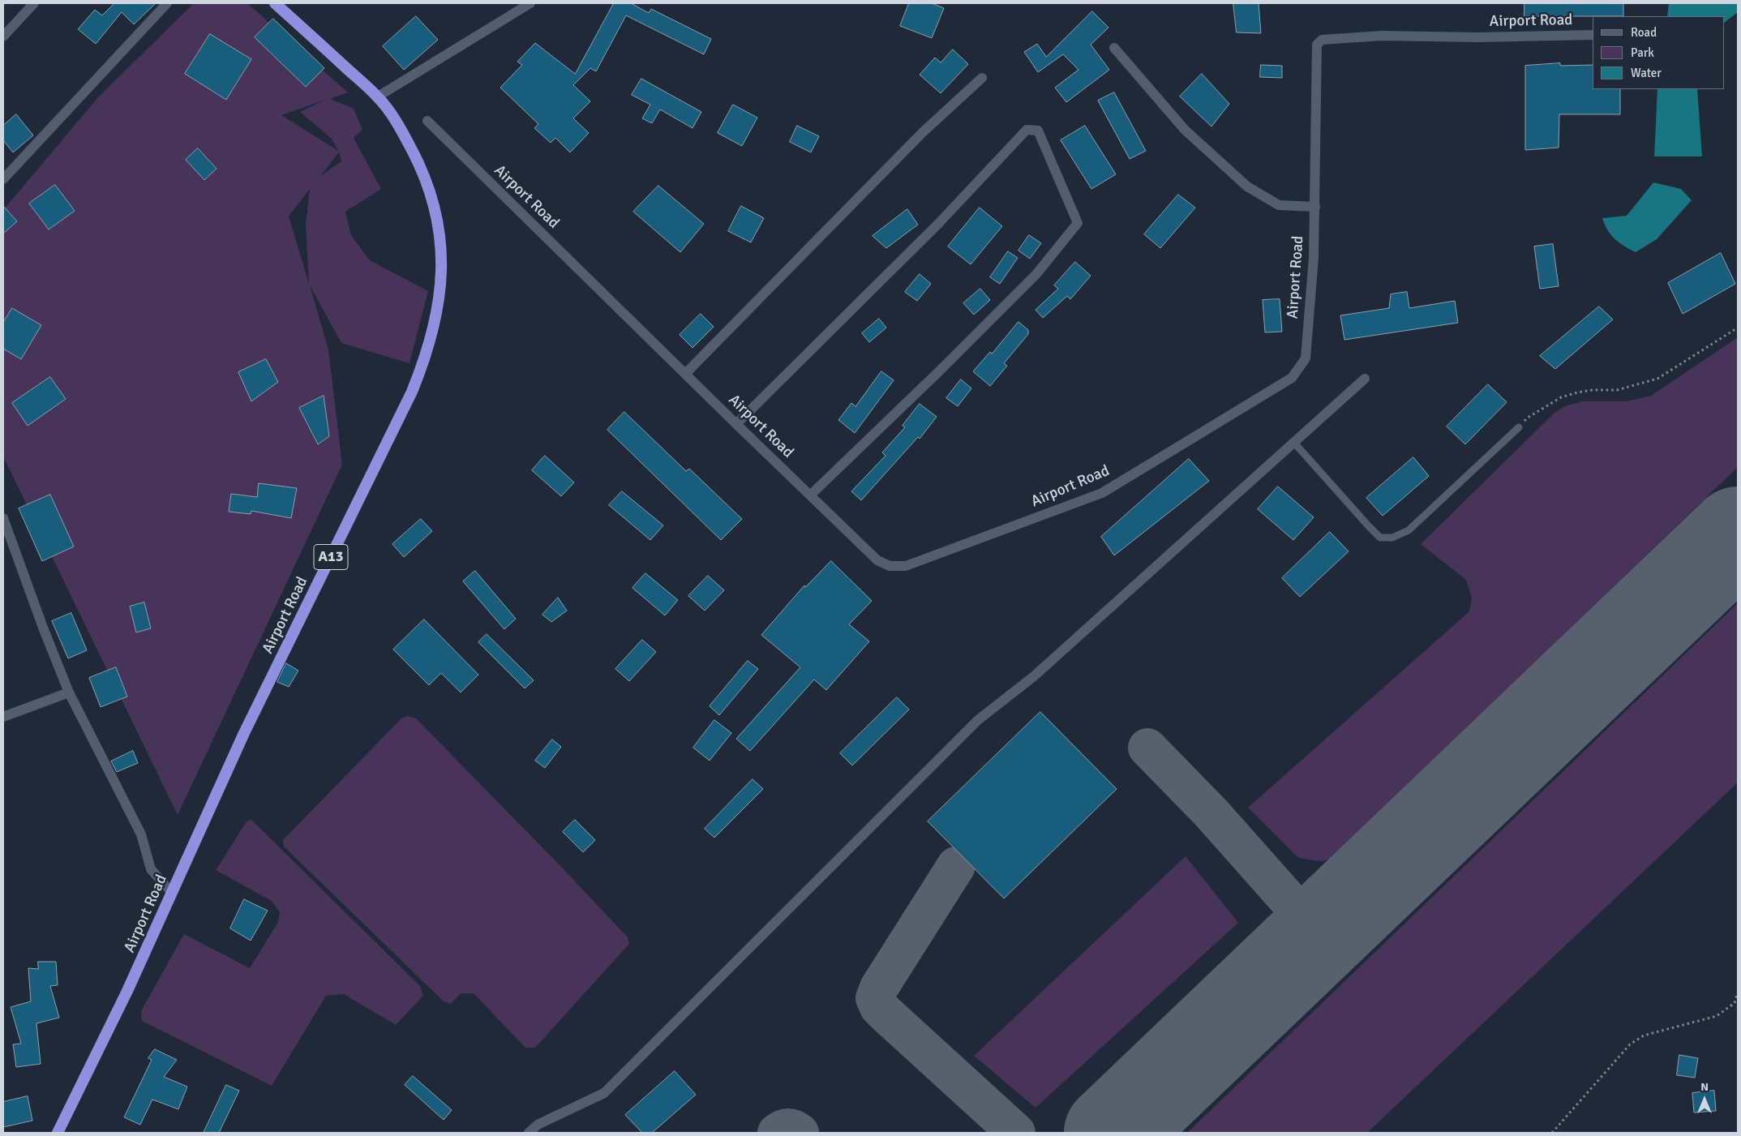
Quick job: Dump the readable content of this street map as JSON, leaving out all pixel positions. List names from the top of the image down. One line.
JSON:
{"streets":{"highway":["Airport Road","A13"]},"legend":["Road","Park","Water"],"north":"top"}
